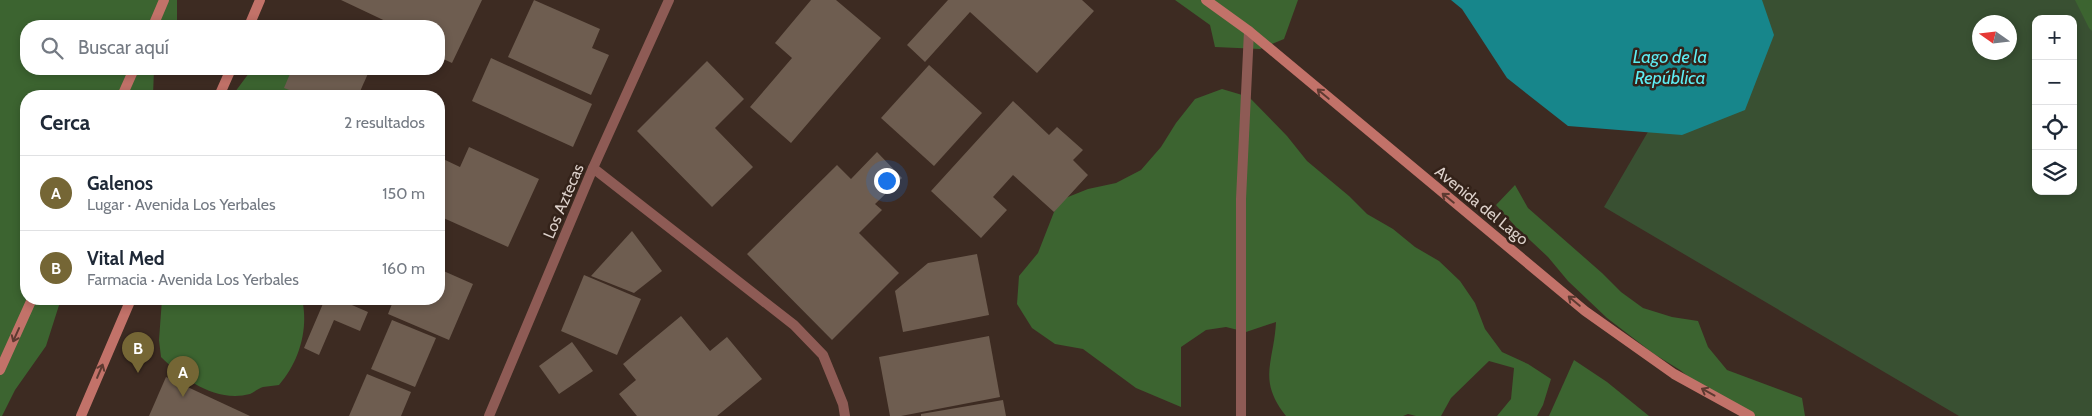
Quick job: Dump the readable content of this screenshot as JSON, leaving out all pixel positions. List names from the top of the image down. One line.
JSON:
{"streets":{"street":["Los Aztecas","Avenida del Lago"]},"one_way":["Avenida del Lago"],"water":["Lago de la República"],"north":"left","page":{"map_buttons":["+","−"],"search":"Buscar aquí","heading":["Cerca","2 resultados"],"list":[{"mark":"A","name":"Galenos","note":"Lugar · Avenida Los Yerbales","value":"150 m"},{"mark":"B","name":"Vital Med","note":"Farmacia · Avenida Los Yerbales","value":"160 m"}],"pins":["B","A"]}}
